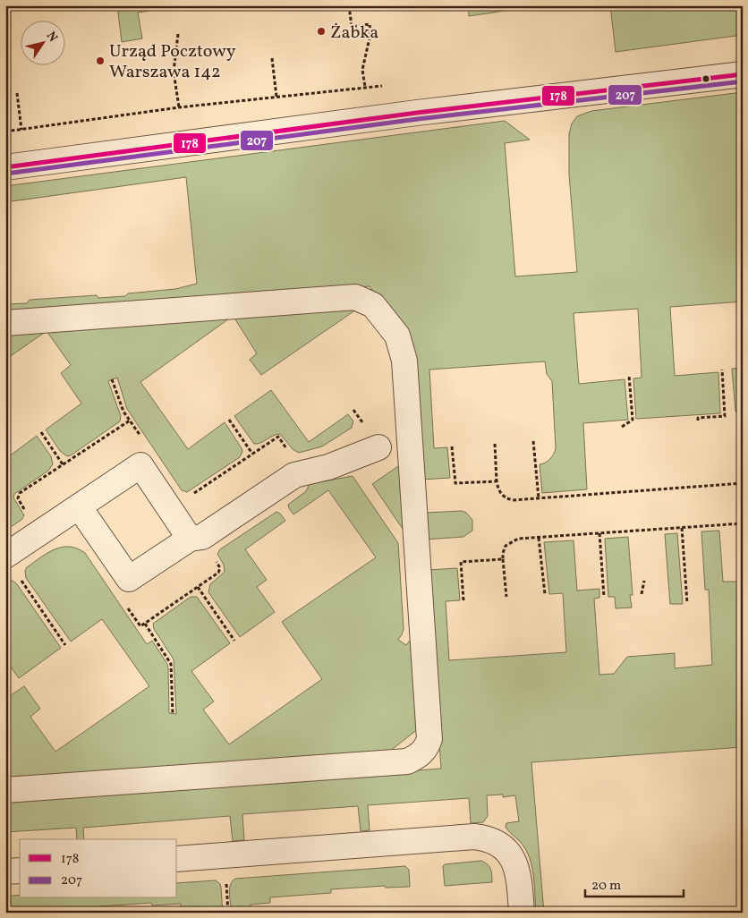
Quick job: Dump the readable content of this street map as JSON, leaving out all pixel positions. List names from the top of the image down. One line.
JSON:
{"places":["Żabka","Urząd Pocztowy Warszawa 142"],"lines":["transit line 178","transit line 207"],"legend":["178","207"],"scale_bar":"20 m","north":"top right"}
